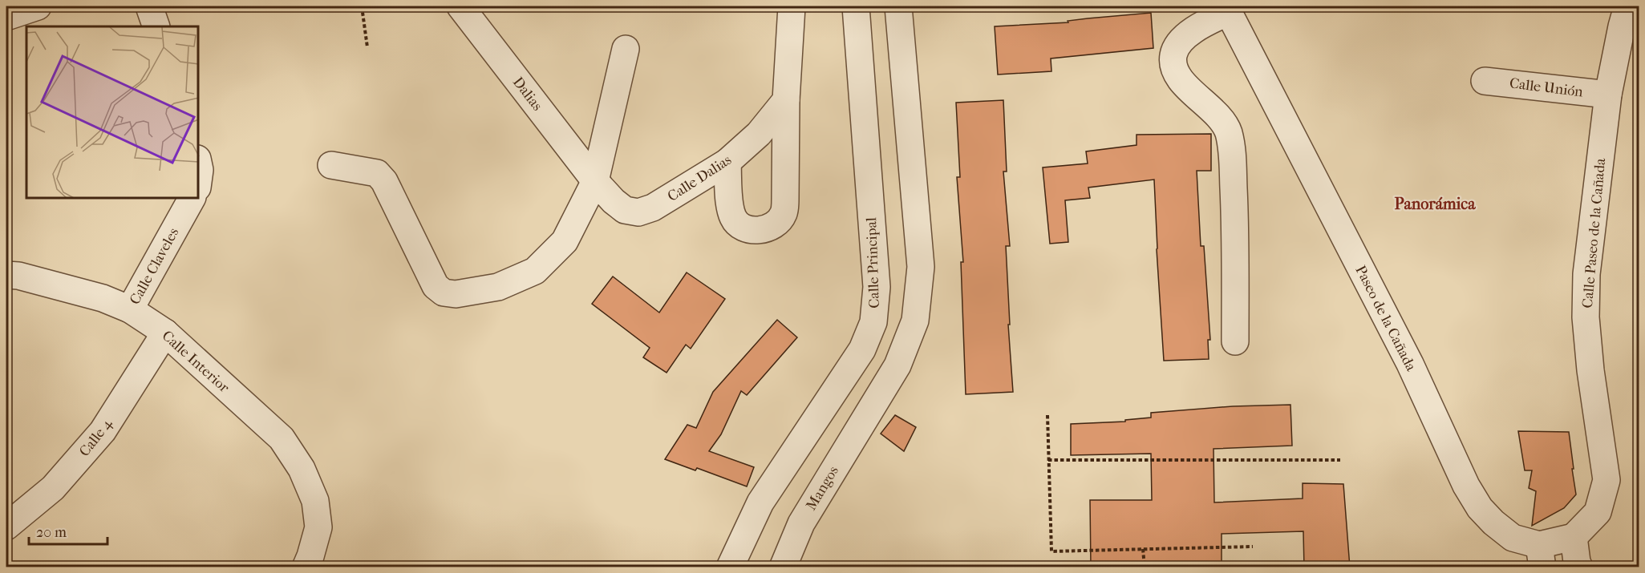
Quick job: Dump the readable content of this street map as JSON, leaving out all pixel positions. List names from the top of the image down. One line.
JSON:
{"streets":{"street":["Calle Unión","Dalias","Calle Dalias","Calle Paseo de la Cañada","Calle Principal","Calle Claveles","Paseo de la Cañada","Calle Interior","Calle 4","Mangos"]},"crossings":[["Calle Unión","Calle Paseo de la Cañada"],["Dalias","Calle Dalias"],["Calle Paseo de la Cañada","Paseo de la Cañada"],["Calle Claveles","Calle Interior"],["Calle Interior","Calle 4"]],"districts":["Panorámica"],"scale_bar":"20 m"}
